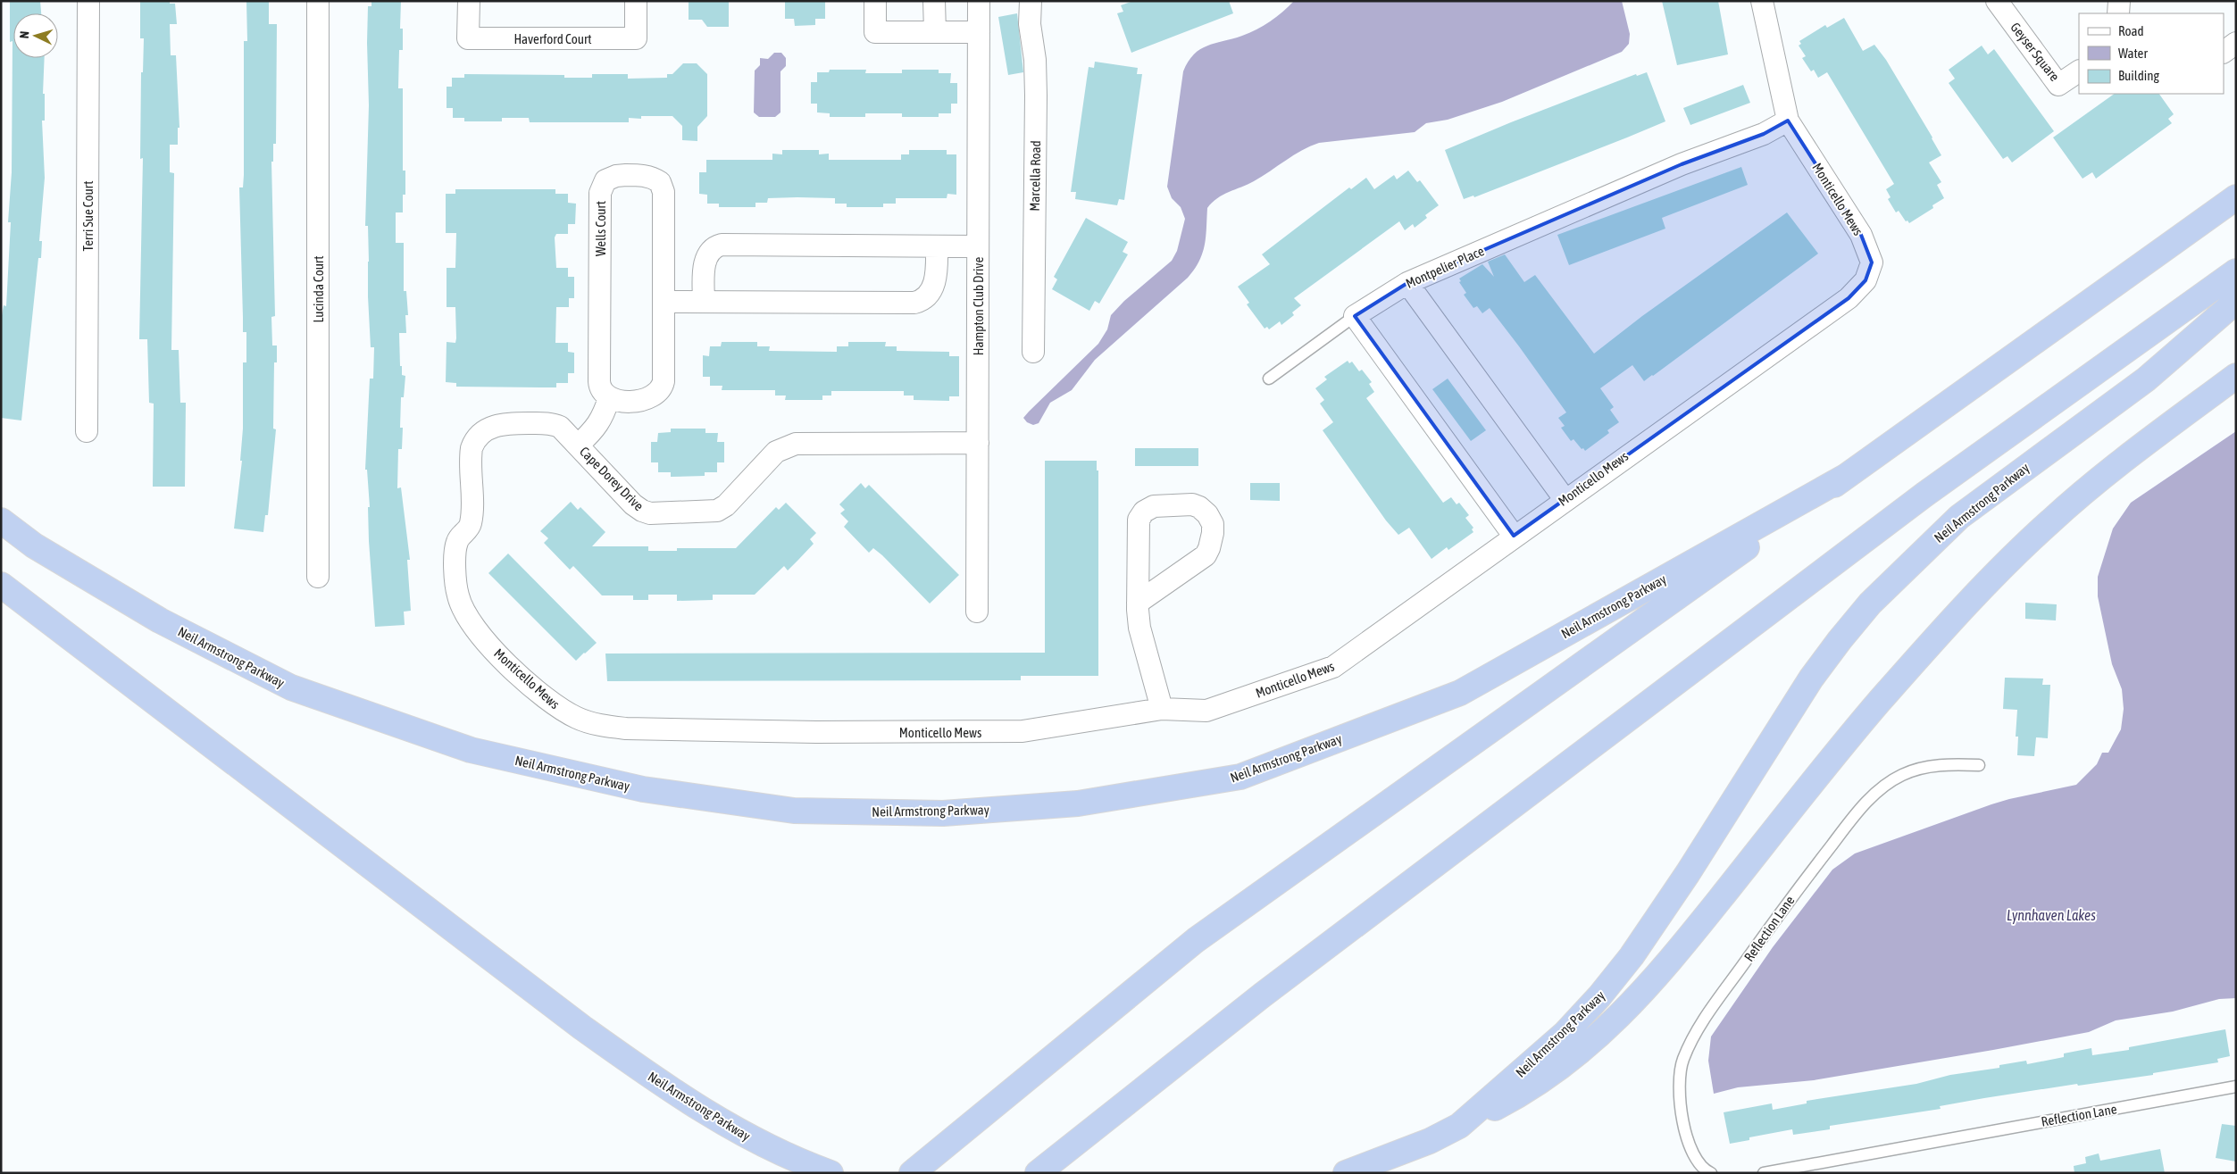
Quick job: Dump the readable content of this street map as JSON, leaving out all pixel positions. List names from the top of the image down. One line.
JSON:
{"streets":{"highway":["Neil Armstrong Parkway"],"street":["Haverford Court","Geyser Square","Marcella Road","Monticello Mews","Terri Sue Court","Wells Court","Montpelier Place","Lucinda Court","Hampton Club Drive","Cape Dorey Drive"],"lane":["Reflection Lane"]},"crossings":[["Monticello Mews","Montpelier Place"],["Monticello Mews","Cape Dorey Drive"],["Hampton Club Drive","Cape Dorey Drive"]],"water":["Lynnhaven Lakes"],"legend":["Road","Water","Building"],"north":"left"}
